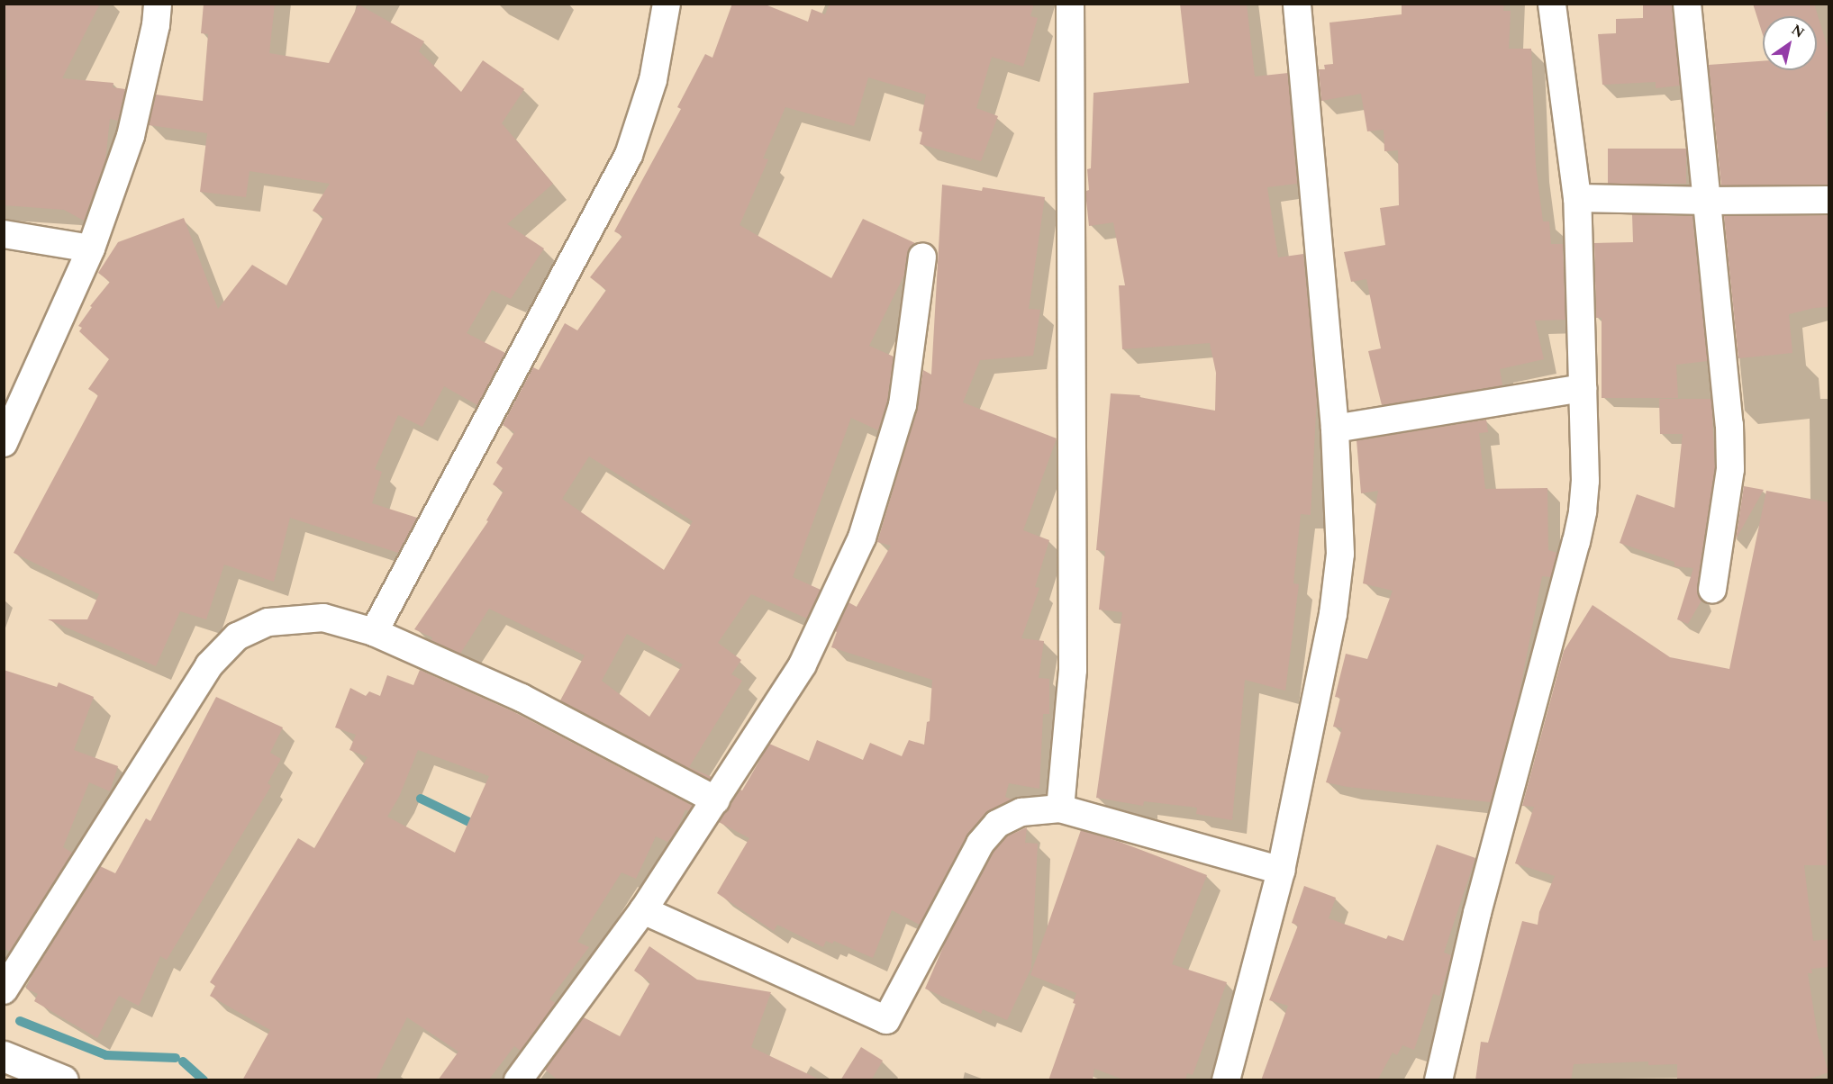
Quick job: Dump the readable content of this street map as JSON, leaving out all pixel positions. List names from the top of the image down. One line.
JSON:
{"north":"top right"}
